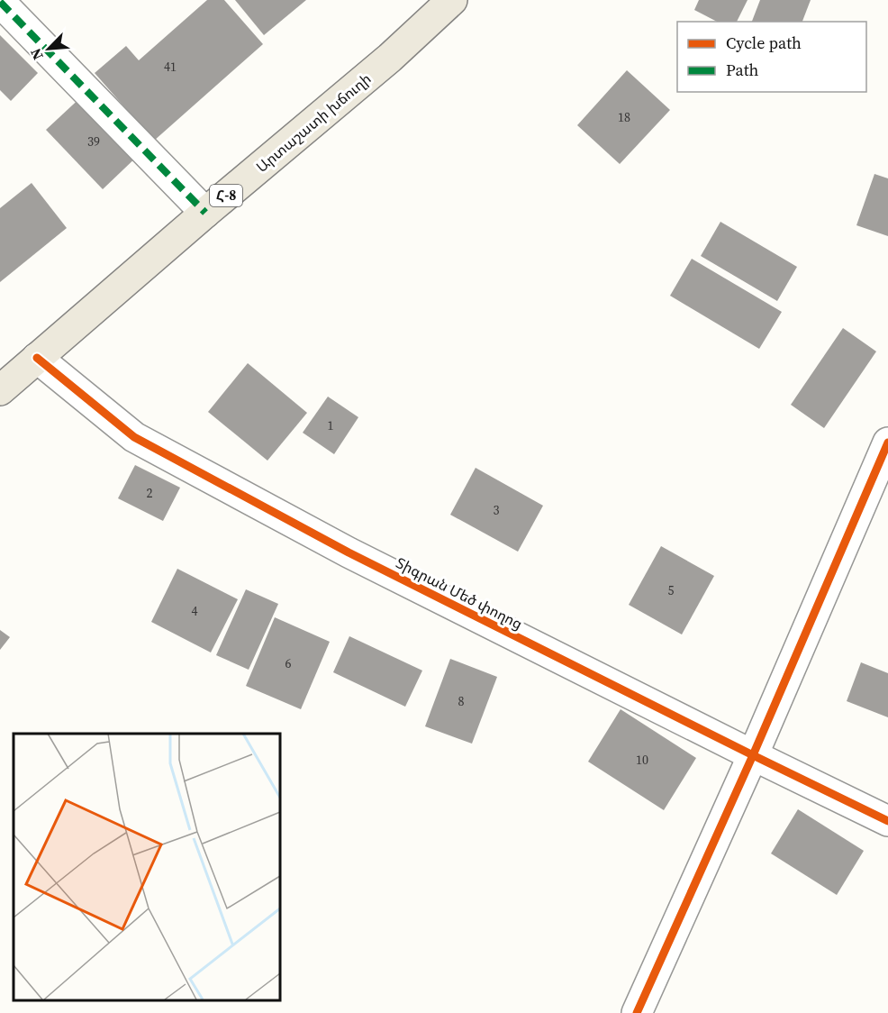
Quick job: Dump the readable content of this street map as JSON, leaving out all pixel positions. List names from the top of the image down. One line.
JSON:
{"streets":{"main road":["Արտաշատի խճուղի","Հ-8"],"street":["Տիգրան Մեծ փողոց"]},"crossings":[["Արտաշատի խճուղի","Տիգրան Մեծ փողոց"]],"house_numbers":["41","18","39","1","2","3","5","4","6","8","10"],"legend":["Cycle path","Path"],"north":"bottom left"}
